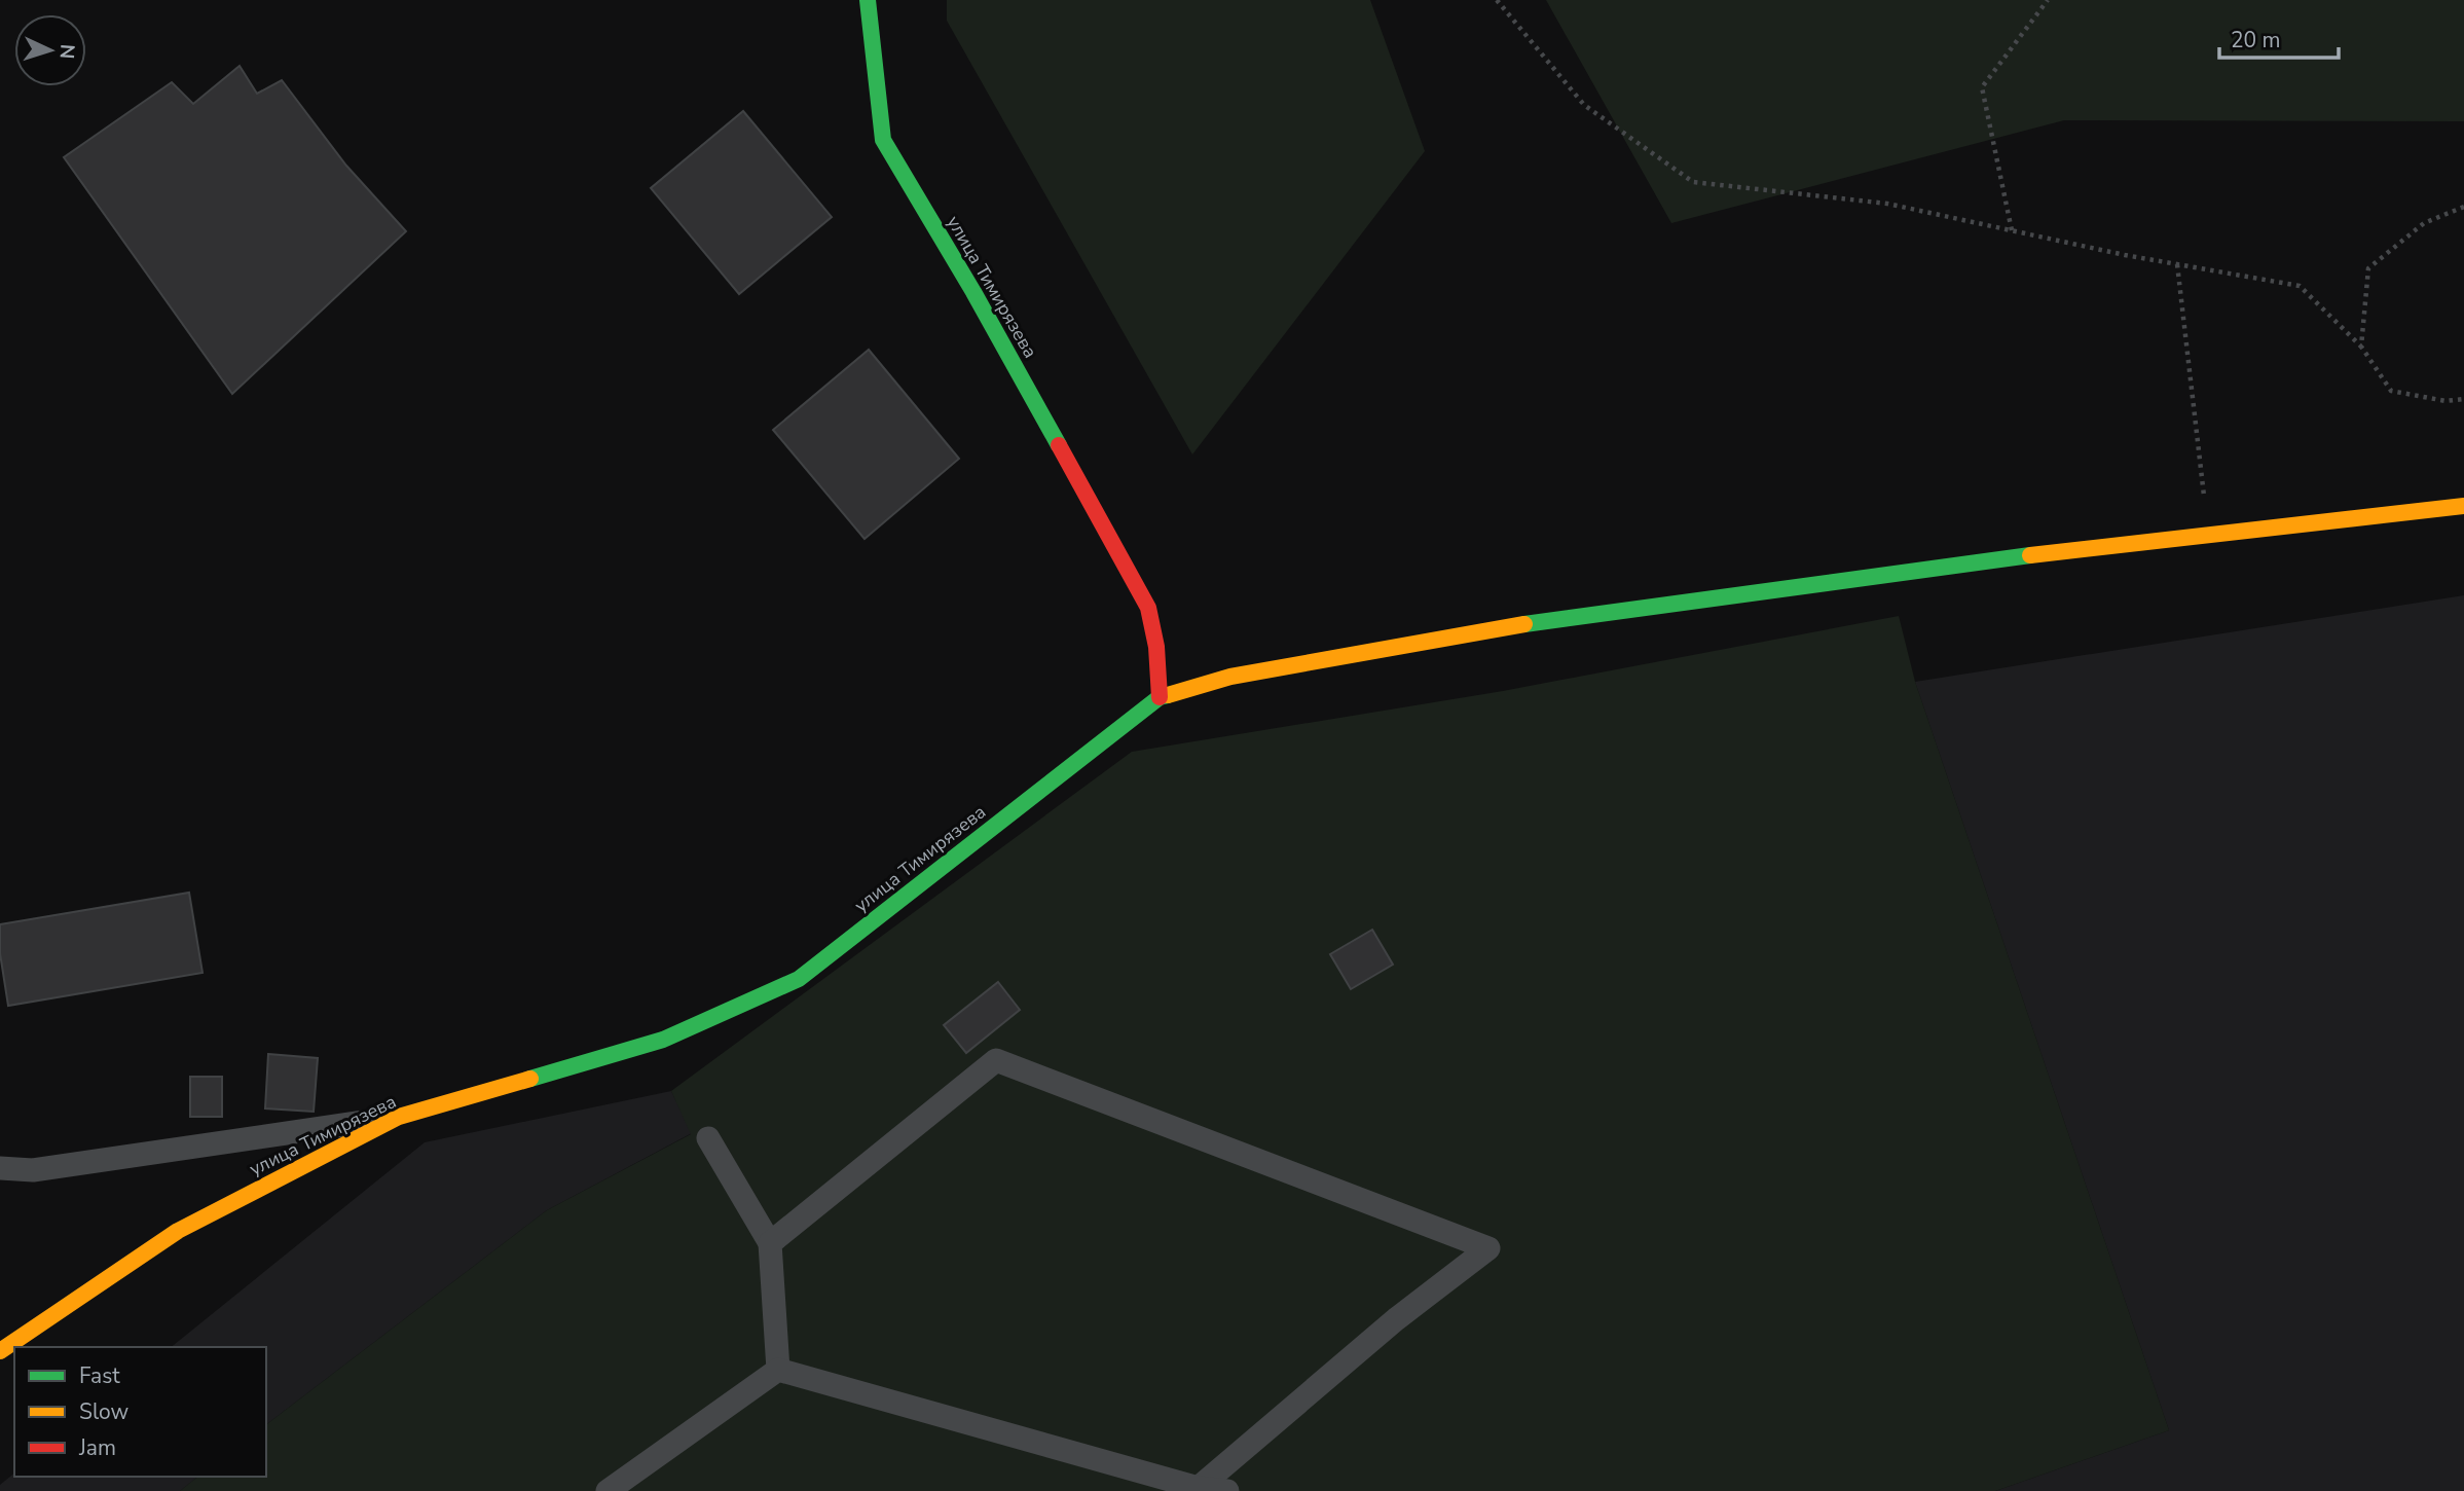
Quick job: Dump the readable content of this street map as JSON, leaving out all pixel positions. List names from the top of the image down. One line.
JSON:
{"streets":{"street":["улица Тимирязева"]},"legend":["Fast","Slow","Jam"],"scale_bar":"20 m","north":"right"}
